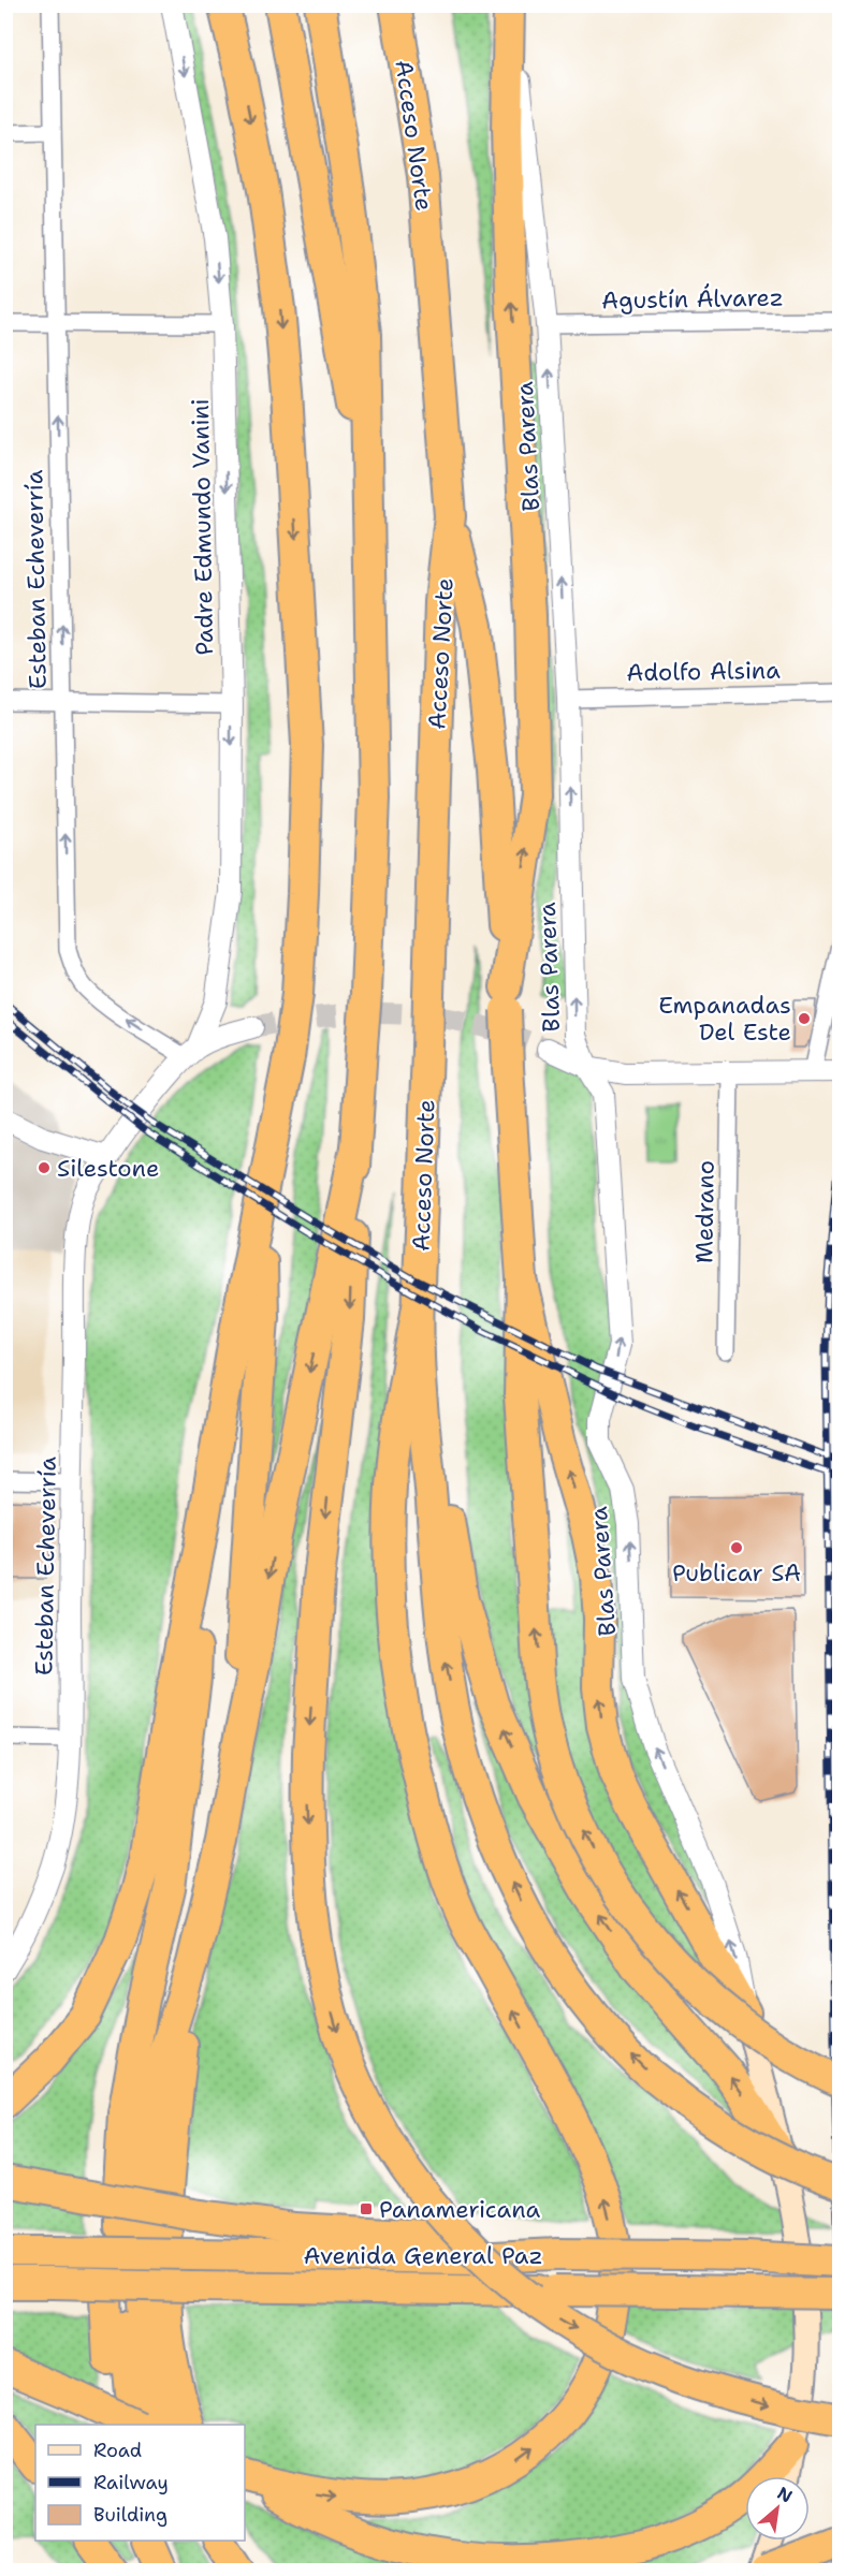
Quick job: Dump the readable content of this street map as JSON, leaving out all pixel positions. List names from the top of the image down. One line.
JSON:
{"streets":{"highway":["Acceso Norte","Avenida General Paz"],"street":["Agustín Álvarez","Blas Parera","Padre Edmundo Vanini","Esteban Echeverría","Adolfo Alsina","Medrano"]},"crossings":[["Agustín Álvarez","Blas Parera"],["Blas Parera","Adolfo Alsina"],["Padre Edmundo Vanini","Esteban Echeverría"]],"one_way":["Blas Parera","Padre Edmundo Vanini","Esteban Echeverría"],"places":{"other":["Empanadas Del Este","Silestone","Publicar SA"],"transit":["Panamericana"]},"legend":["Road","Railway","Building"],"north":"top right"}
